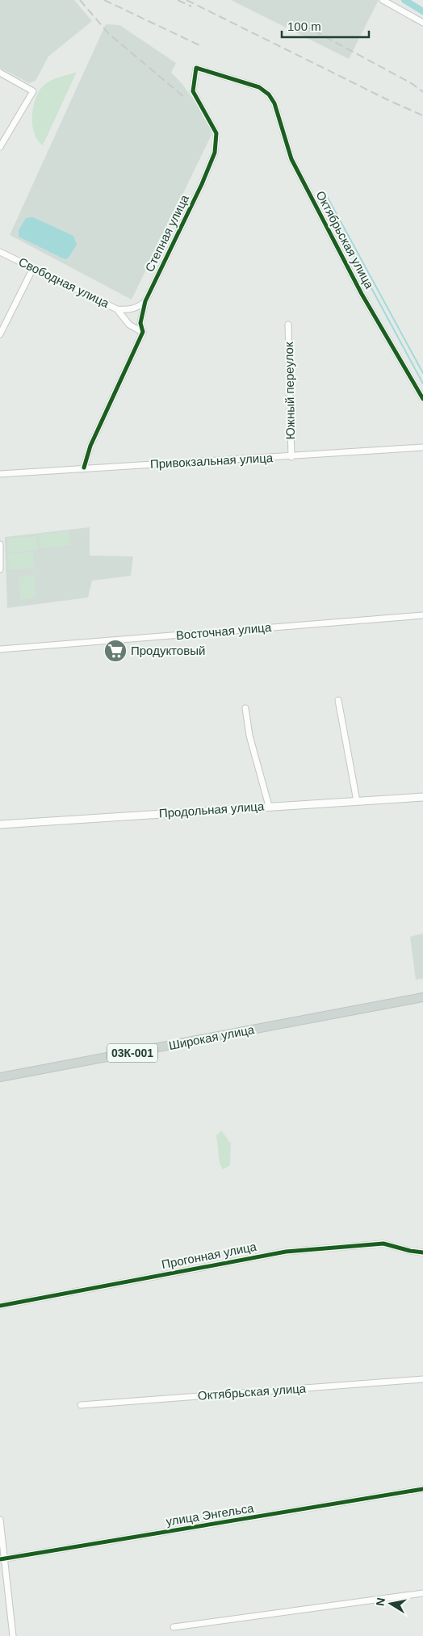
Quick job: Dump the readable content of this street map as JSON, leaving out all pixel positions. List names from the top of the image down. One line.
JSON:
{"streets":{"main road":["Широкая улица","03К-001"],"street":["Степная улица","Октябрьская улица","Свободная улица","Южный переулок","Привокзальная улица","Восточная улица","Продольная улица","Прогонная улица","улица Энгельса"]},"crossings":[["Степная улица","Октябрьская улица"],["Степная улица","Свободная улица"],["Степная улица","Привокзальная улица"],["Южный переулок","Привокзальная улица"]],"places":{"supermarket":["Продуктовый"]},"scale_bar":"100 m","north":"left"}
